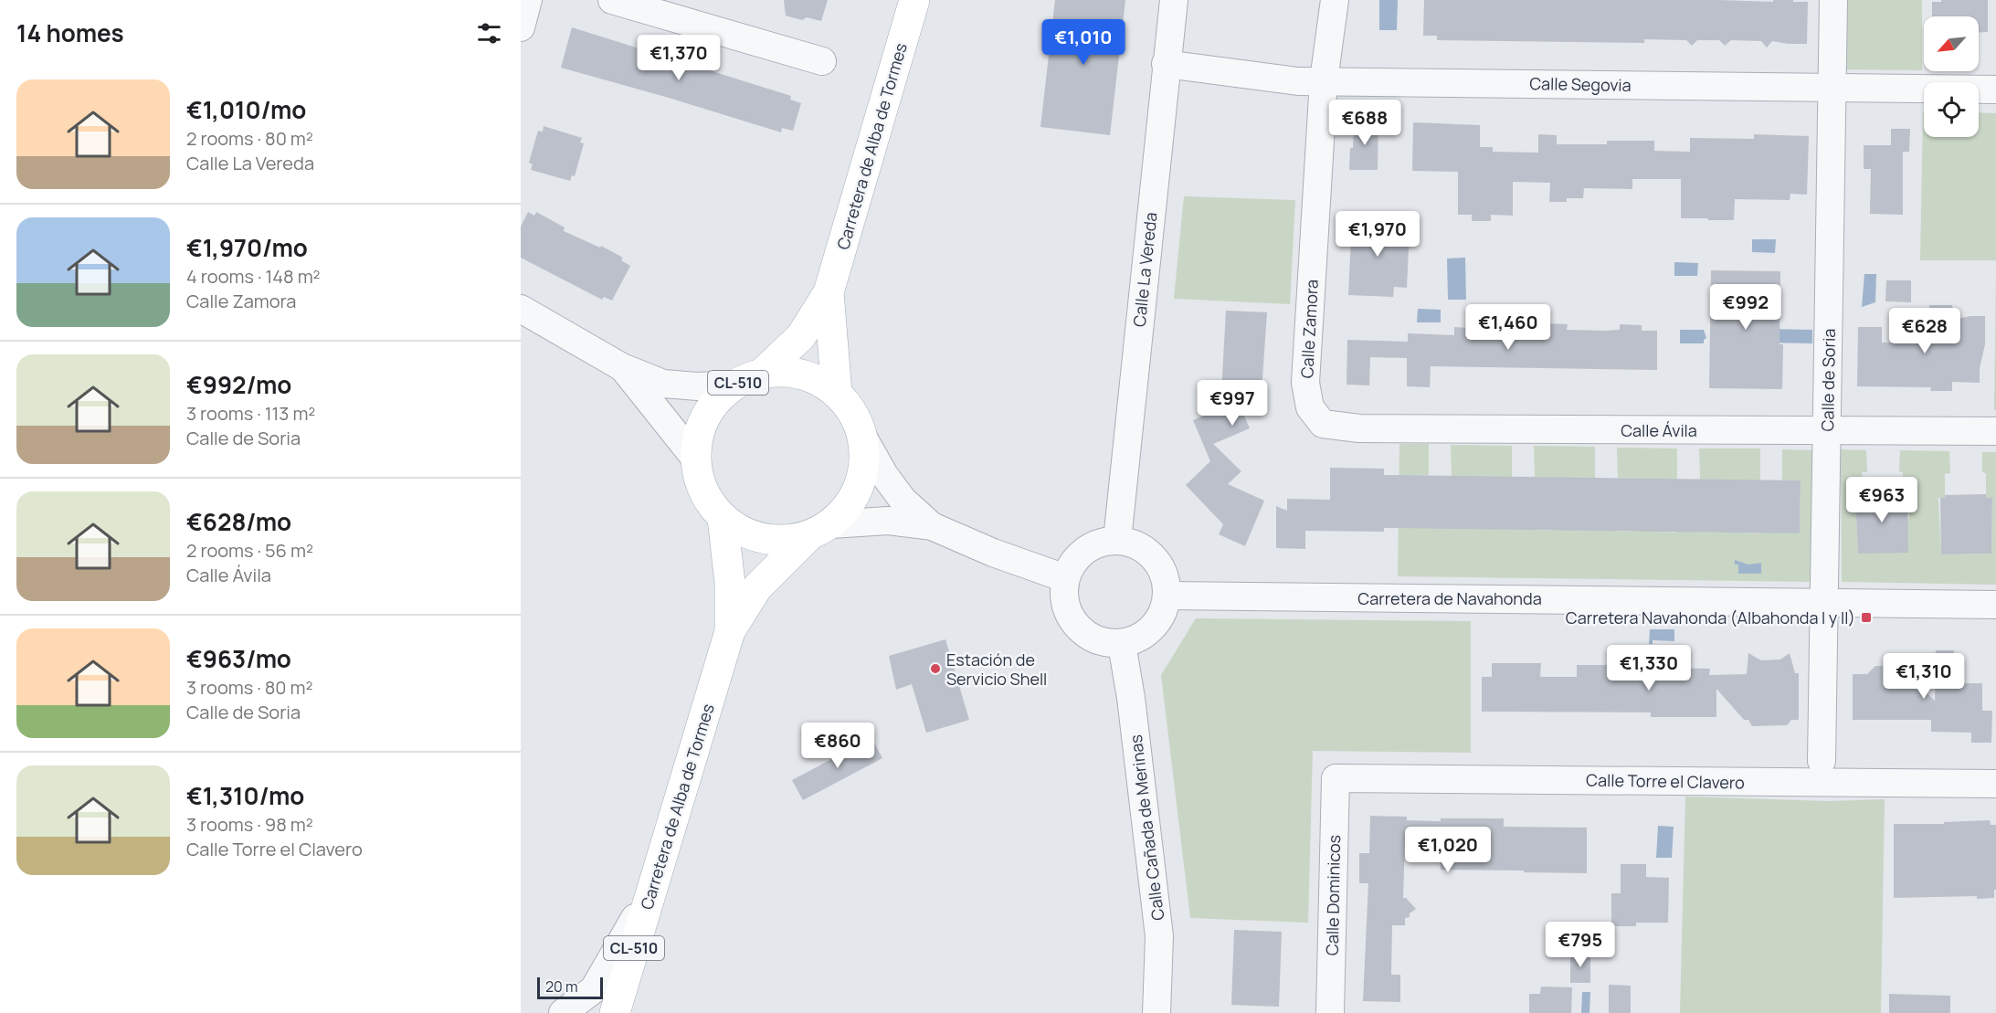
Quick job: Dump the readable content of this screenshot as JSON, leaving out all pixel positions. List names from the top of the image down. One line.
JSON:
{"streets":{"main road":["Carretera de Alba de Tormes","CL-510"],"street":["Calle Segovia","Calle La Vereda","Calle Zamora","Calle de Soria","Calle Ávila","Carretera de Navahonda","Calle Torre el Clavero","Calle Cañada de Merinas","Calle Dominicos"]},"crossings":[["Calle Segovia","Calle La Vereda"],["Calle Segovia","Calle Zamora"],["Calle Segovia","Calle de Soria"],["Carretera de Alba de Tormes","CL-510"],["Calle La Vereda","Carretera de Navahonda"],["Calle La Vereda","Calle Cañada de Merinas"],["Calle Zamora","Calle Ávila"],["Calle de Soria","Calle Ávila"],["Calle de Soria","Carretera de Navahonda"],["Carretera de Navahonda","Calle Cañada de Merinas"],["Calle Torre el Clavero","Calle Dominicos"]],"places":{"transit":["Carretera Navahonda (Albahonda I y II)"],"other":["Estación de Servicio Shell"]},"scale_bar":"20 m","north":"bottom left","page":{"heading":"14 homes","price":["€1,010","€1,370","€688","€1,970","€992","€1,460","€628","€997","€963","€1,330","€1,310","€860","€1,020","€795"],"list":[{"name":"€1,010/mo","note":"2 rooms · 80 m² · Calle La Vereda"},{"name":"€1,970/mo","note":"4 rooms · 148 m² · Calle Zamora"},{"name":"€992/mo","note":"3 rooms · 113 m² · Calle de Soria"},{"name":"€628/mo","note":"2 rooms · 56 m² · Calle Ávila"},{"name":"€963/mo","note":"3 rooms · 80 m² · Calle de Soria"},{"name":"€1,310/mo","note":"3 rooms · 98 m² · Calle Torre el Clavero"}],"scale":"20 m"}}
